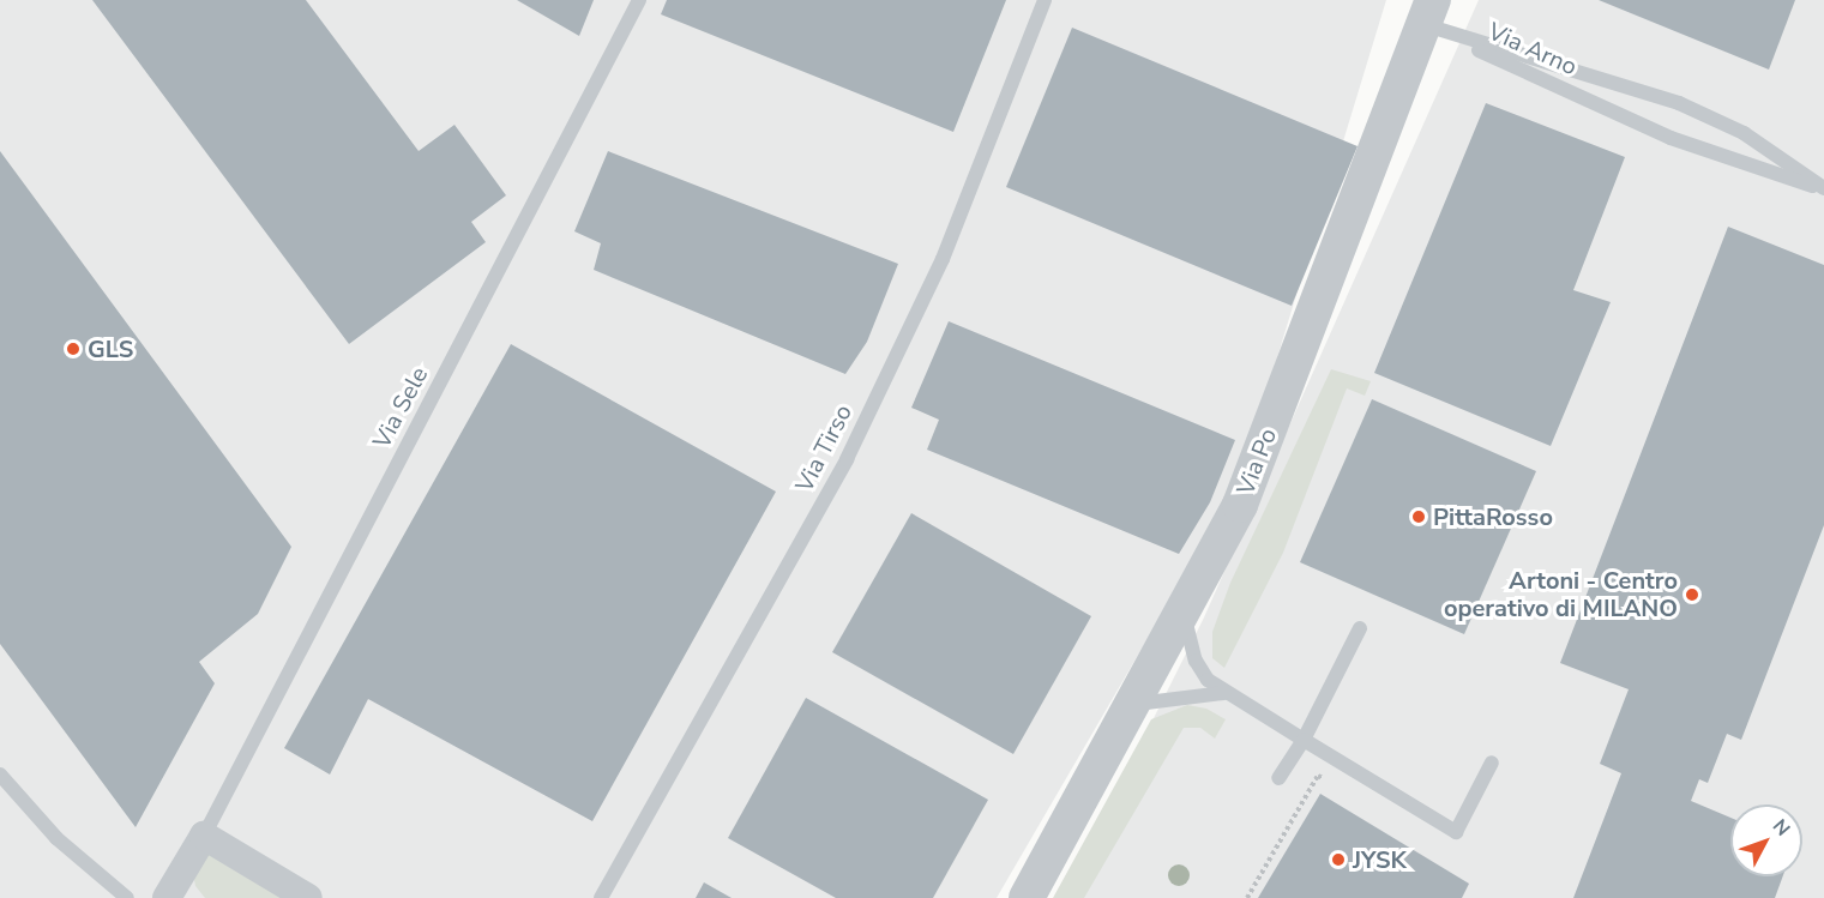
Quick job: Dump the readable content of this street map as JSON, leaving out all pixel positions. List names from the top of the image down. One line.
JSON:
{"streets":{"street":["Via Po"],"lane":["Via Arno","Via Sele","Via Tirso"]},"crossings":[["Via Arno","Via Po"]],"places":["GLS","PittaRosso","Artoni - Centro operativo di MILANO","JYSK"],"north":"top right"}
